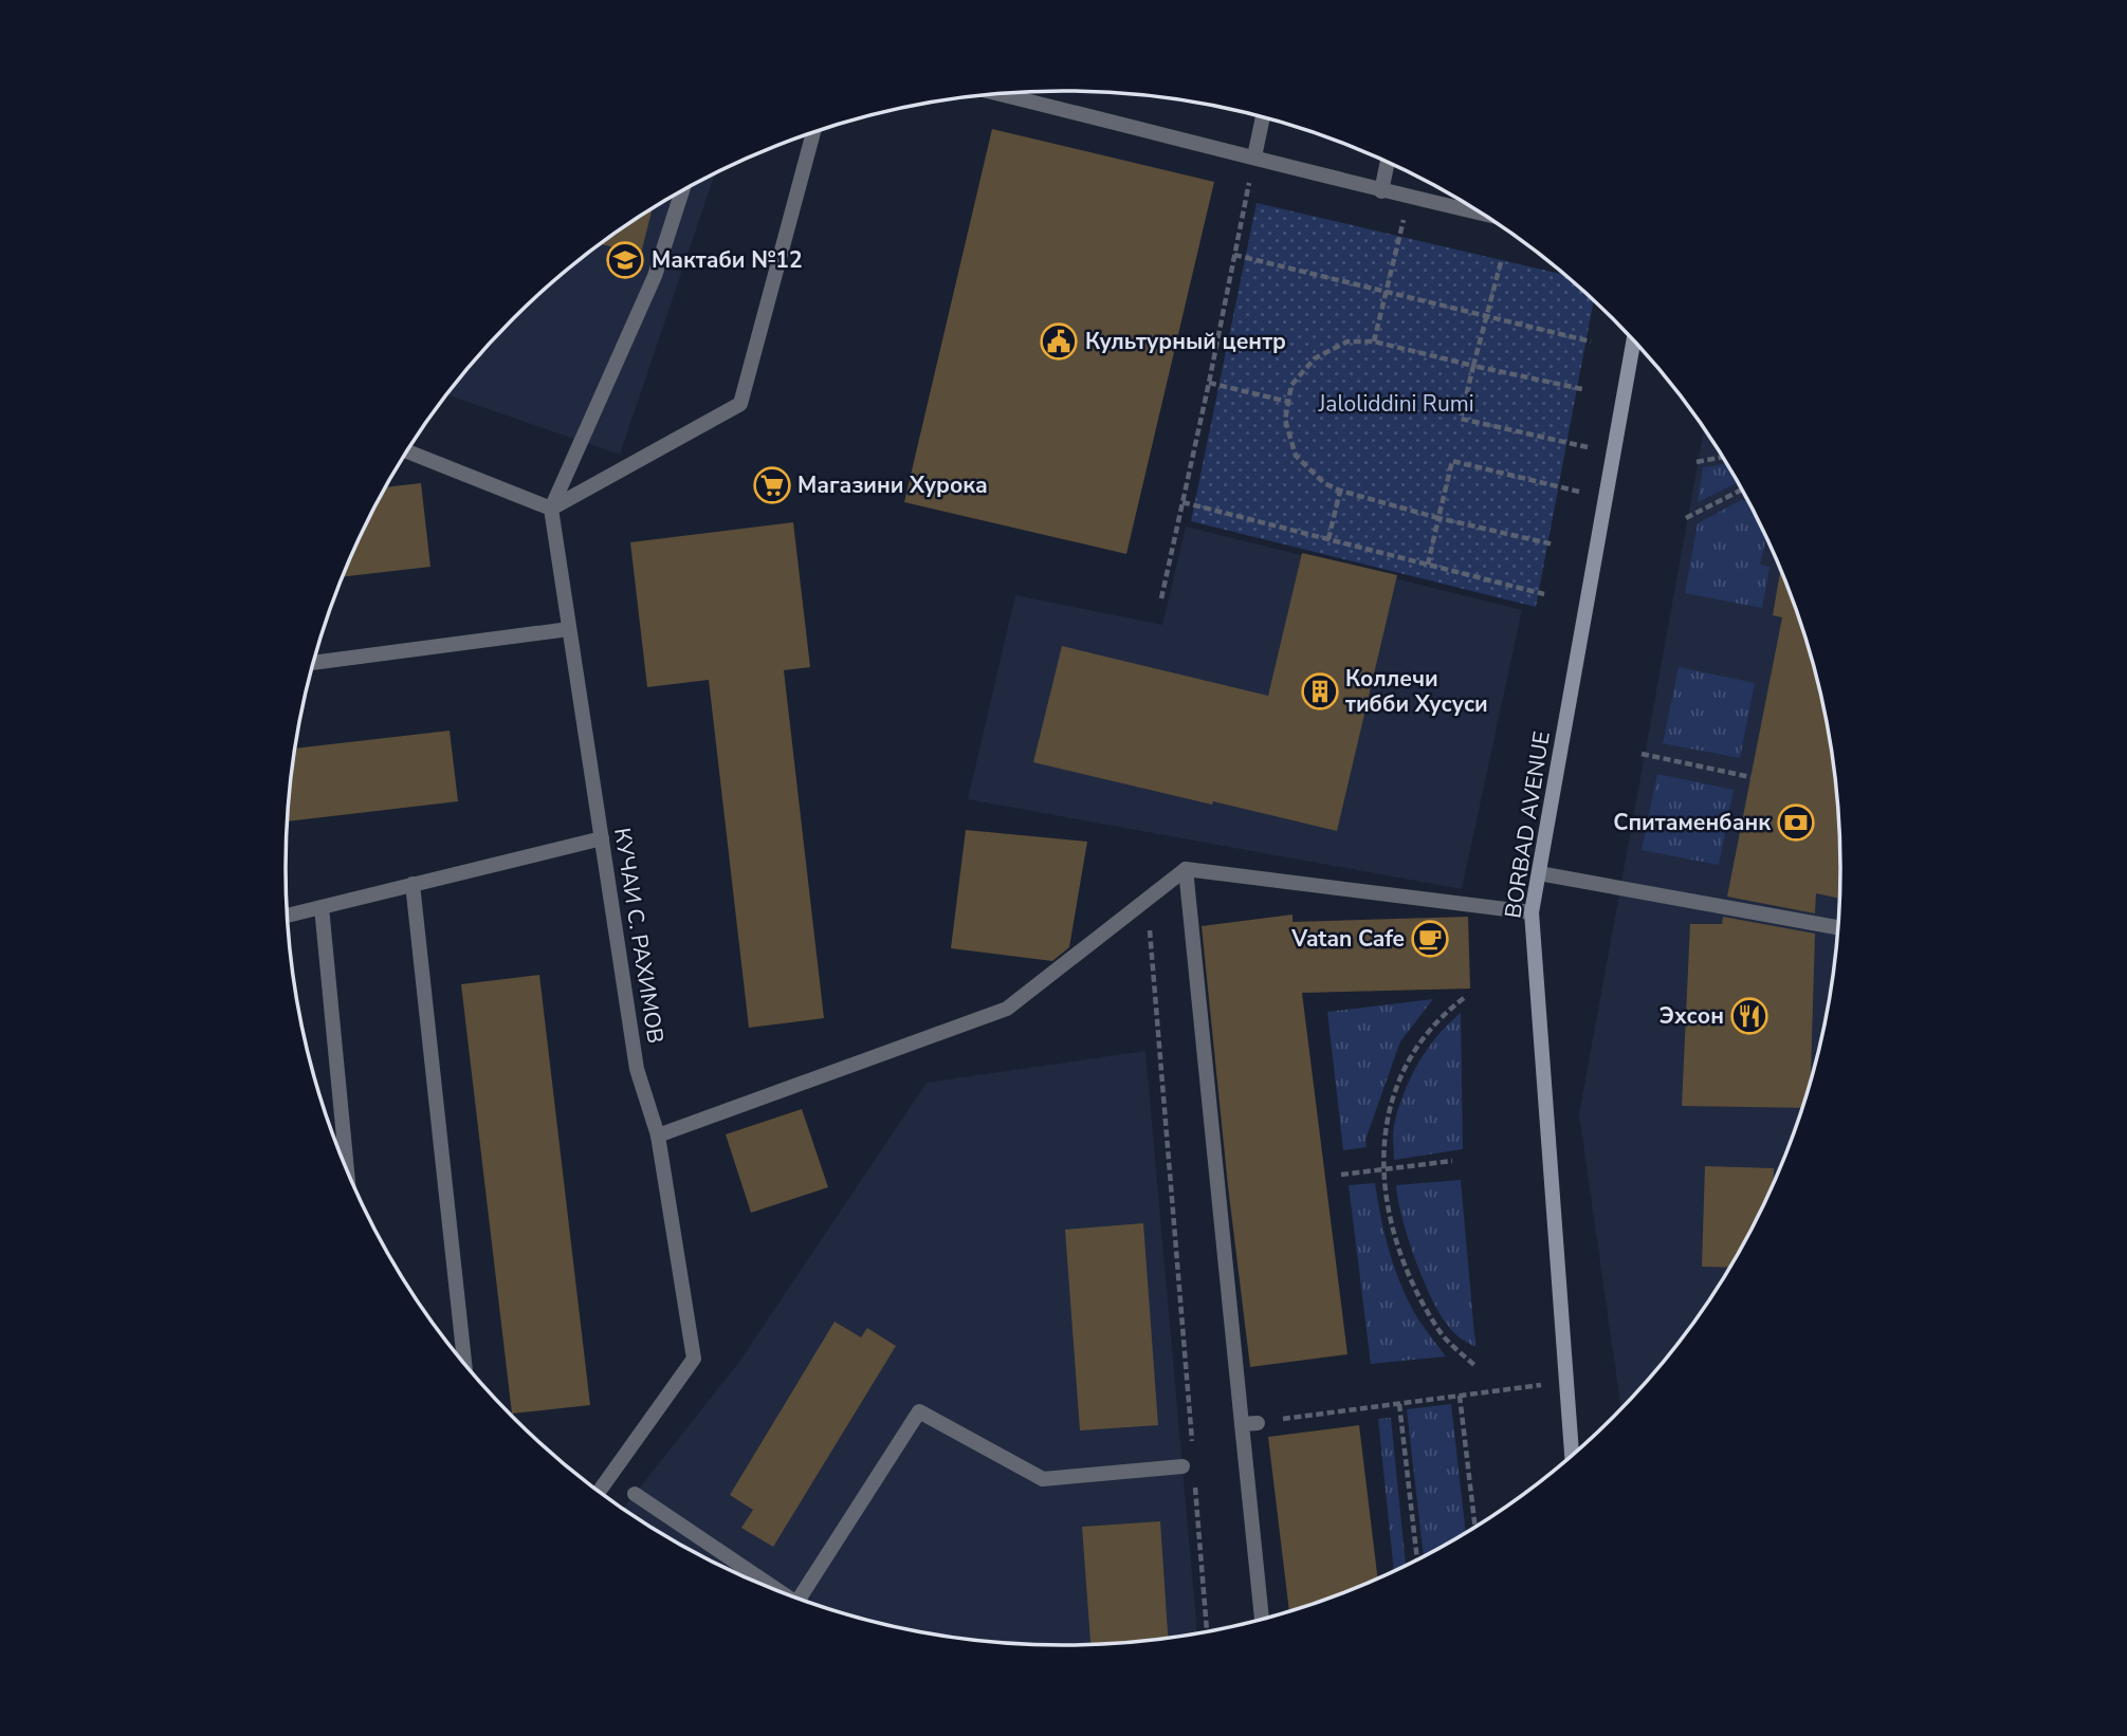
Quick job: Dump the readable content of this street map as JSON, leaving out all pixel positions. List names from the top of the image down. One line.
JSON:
{"streets":{"street":["BORBAD AVENUE","КУЧАИ С. РАХИМОВ"]},"parks":["Jaloliddini Rumi"],"places":{"school or university":["Мактаби №12"],"public building":["Культурный центр"],"supermarket":["Магазини Хурока"],"building":["Коллечи тибби Хусуси"],"bank":["Спитаменбанк"],"cafe":["Vatan Cafe"],"restaurant":["Эхсон"]}}
